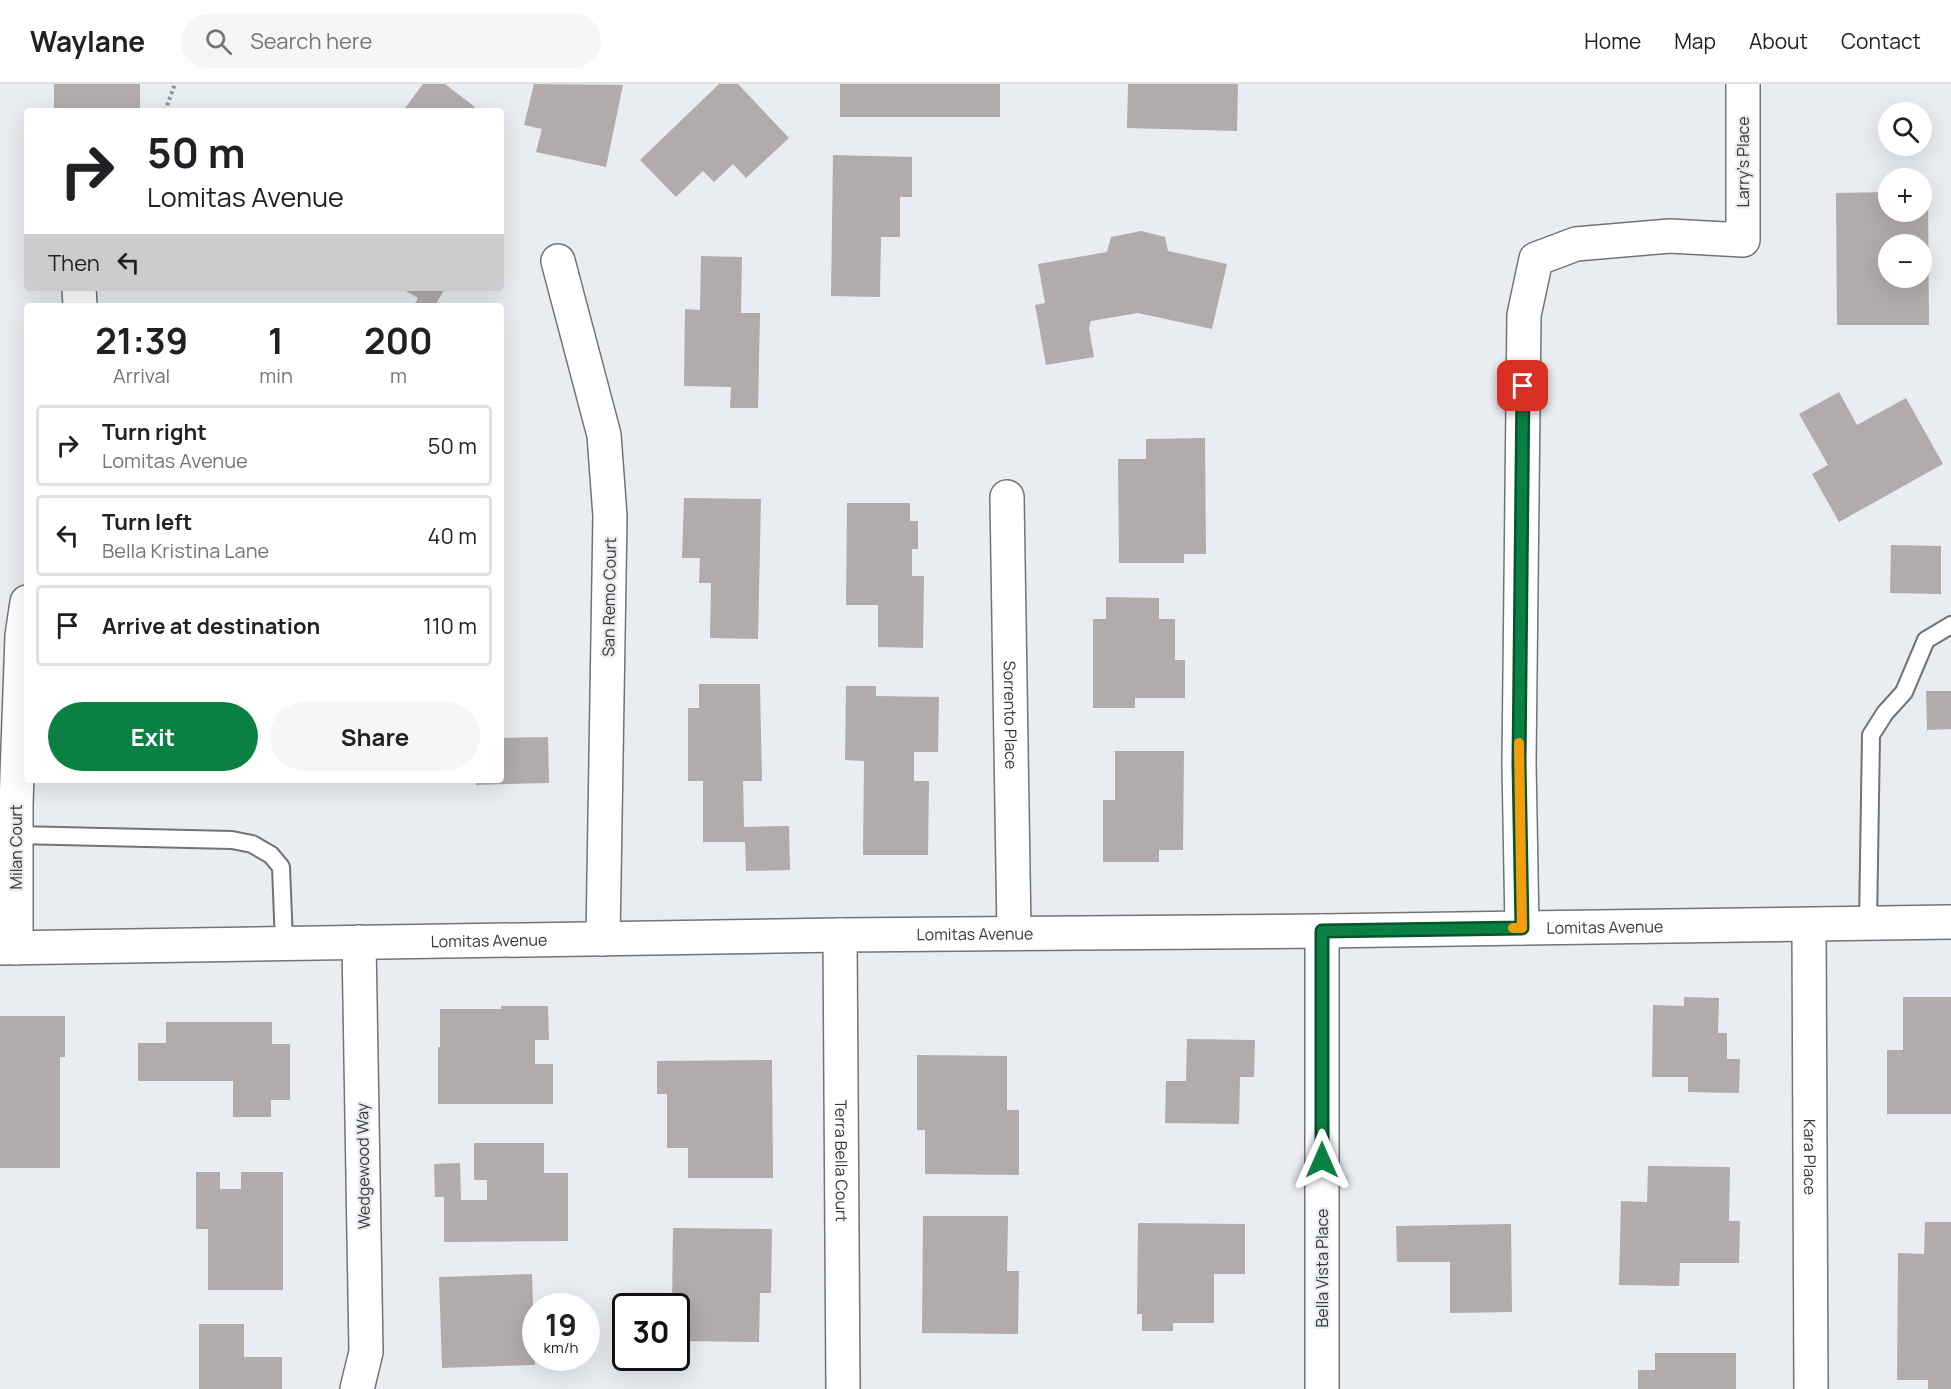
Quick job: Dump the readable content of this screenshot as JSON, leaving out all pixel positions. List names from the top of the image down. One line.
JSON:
{"streets":{"street":["Larry's Place","San Remo Court","Sorrento Place","Milan Court","Lomitas Avenue","Kara Place","Terra Bella Court","Wedgewood Way","Bella Vista Place"]},"crossings":[["Larry's Place","Lomitas Avenue"],["San Remo Court","Lomitas Avenue"],["Sorrento Place","Lomitas Avenue"],["Milan Court","Lomitas Avenue"],["Lomitas Avenue","Kara Place"],["Lomitas Avenue","Terra Bella Court"],["Lomitas Avenue","Wedgewood Way"],["Lomitas Avenue","Bella Vista Place"]],"page":{"header":"Waylane","search":"Search here","nav":["Home","Map","About","Contact"],"map_buttons":["+","−"],"turn":["50 m","Lomitas Avenue"],"then":"Then","eta":["21:39","Arrival","1","min","200","m"],"list":[{"name":"Turn right","note":"Lomitas Avenue","value":"50 m"},{"name":"Turn left","note":"Bella Kristina Lane","value":"40 m"},{"name":"Arrive at destination","value":"110 m"}],"buttons":["Exit","Share"],"speed":"19 km/h","limit":"30"}}
